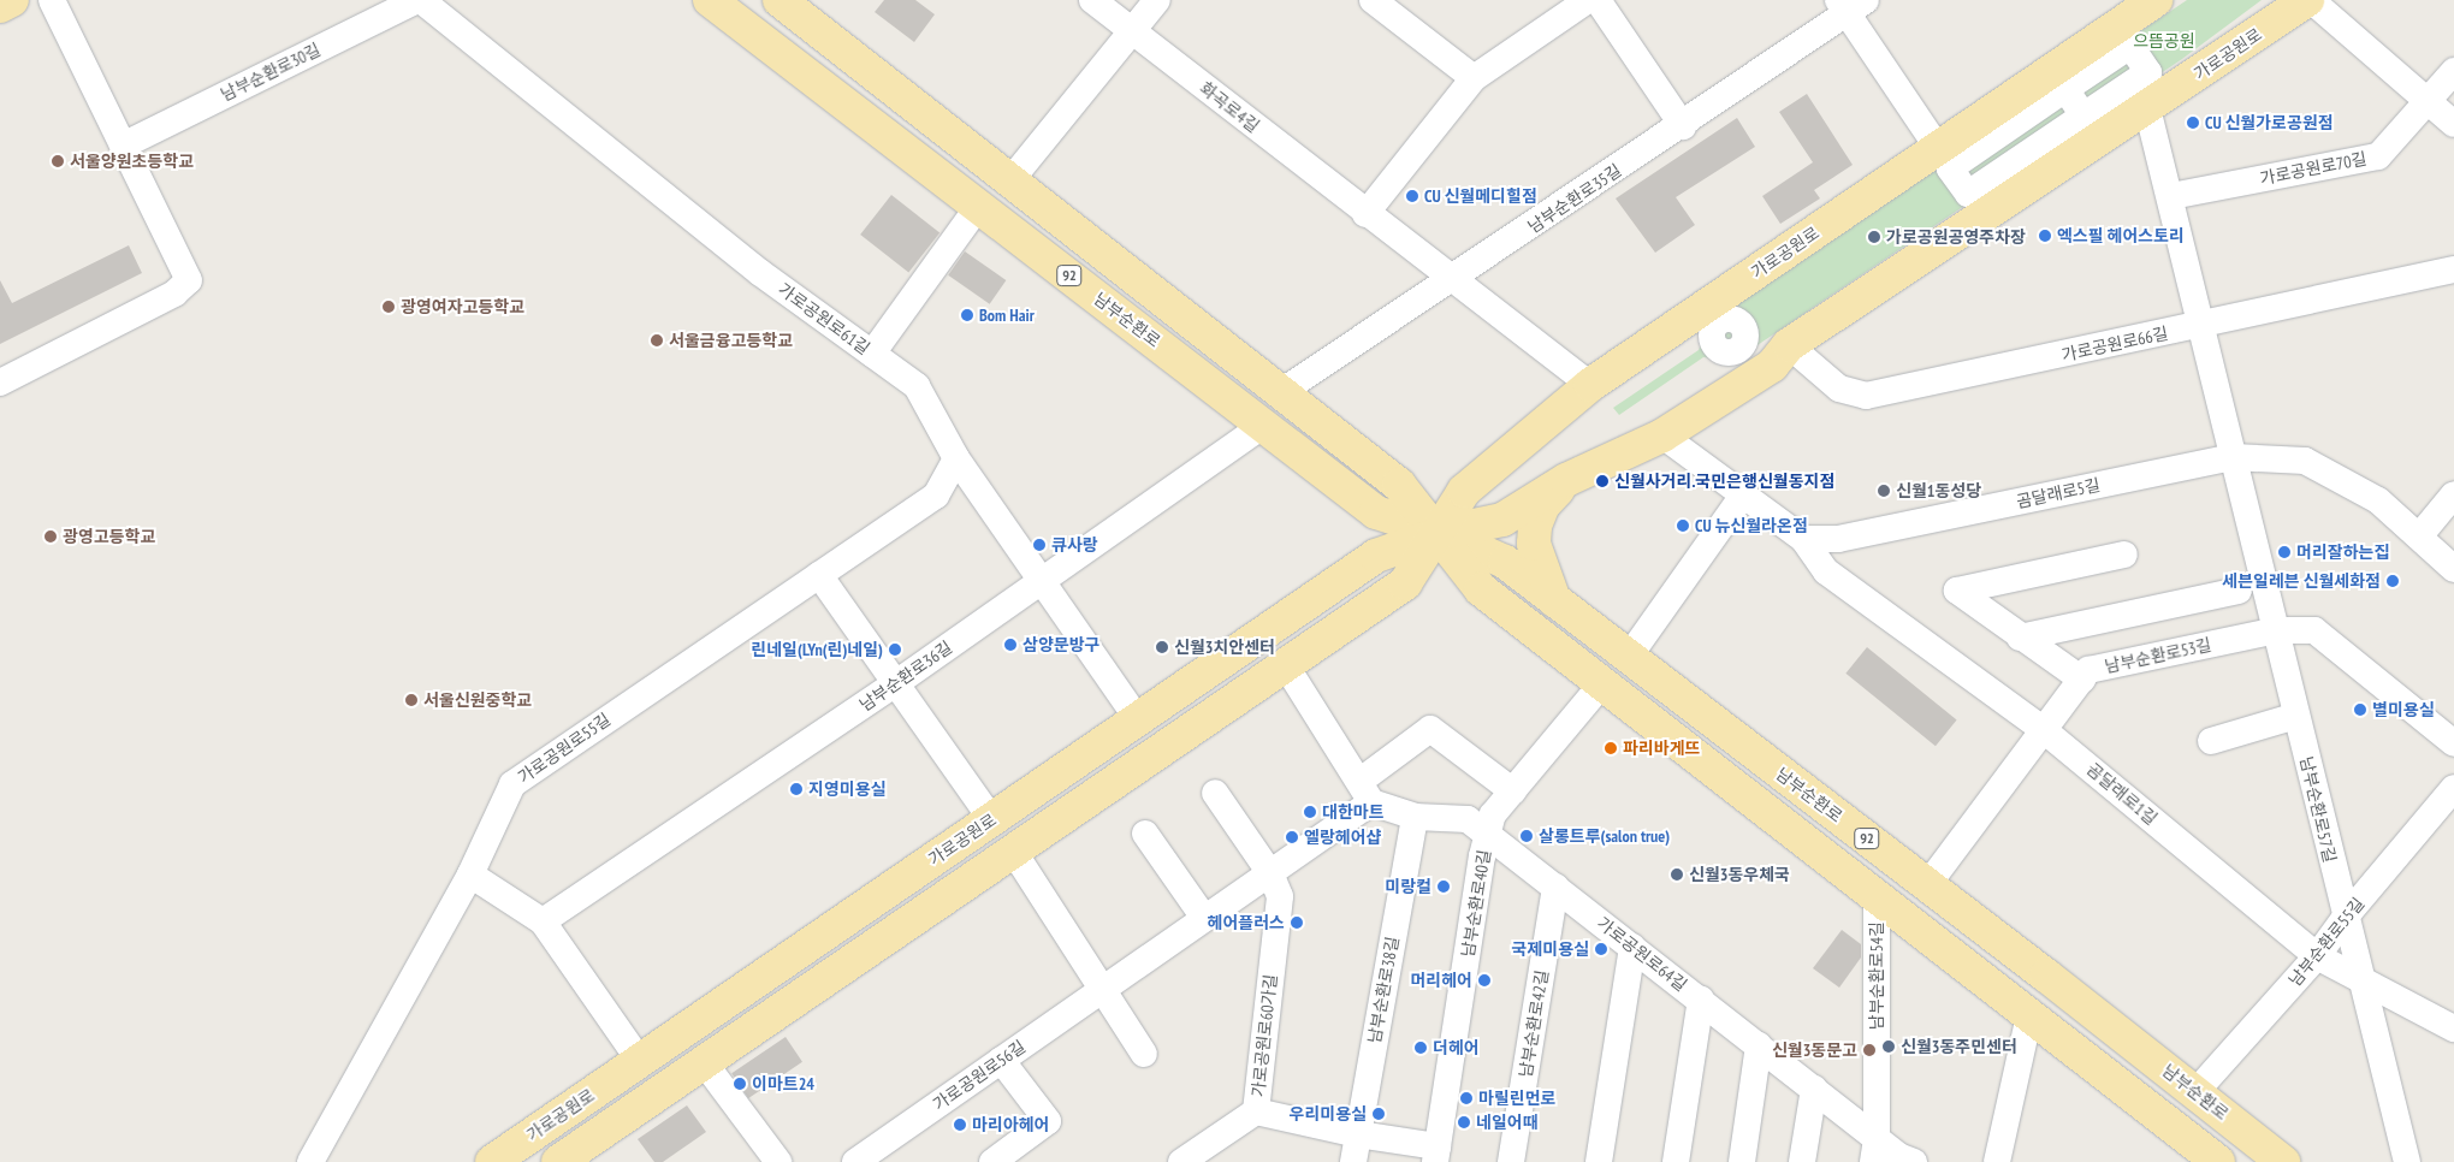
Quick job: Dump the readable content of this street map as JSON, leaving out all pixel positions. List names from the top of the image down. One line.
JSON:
{"streets":{"main road":["가로공원로","92","남부순환로"],"street":["남부순환로30길","화곡로4길","가로공원로70길","남부순환로35길","가로공원로61길","가로공원로66길","곰달래로5길","남부순환로53길","남부순환로36길","가로공원로55길","곰달래로1길","남부순환로57길","남부순환로40길","남부순환로55길","가로공원로64길","남부순환로54길","남부순환로38길","남부순환로42길","가로공원로60가길","가로공원로56길"]},"crossings":[["가로공원로","화곡로4길"],["가로공원로","가로공원로61길"],["가로공원로","남부순환로"],["가로공원로","가로공원로66길"],["남부순환로30길","가로공원로61길"],["화곡로4길","남부순환로35길"],["남부순환로35길","남부순환로"],["가로공원로61길","남부순환로36길"],["가로공원로61길","가로공원로55길"],["남부순환로","남부순환로53길"],["남부순환로","남부순환로36길"],["남부순환로","남부순환로40길"],["남부순환로","남부순환로55길"],["남부순환로","남부순환로54길"],["가로공원로66길","남부순환로57길"],["곰달래로5길","곰달래로1길"],["곰달래로5길","남부순환로57길"],["남부순환로53길","곰달래로1길"],["남부순환로53길","남부순환로57길"],["곰달래로1길","남부순환로57길"],["곰달래로1길","남부순환로55길"],["남부순환로57길","남부순환로55길"],["남부순환로40길","가로공원로64길"],["가로공원로64길","남부순환로54길"],["가로공원로64길","남부순환로38길"],["가로공원로64길","남부순환로42길"],["가로공원로64길","가로공원로56길"],["가로공원로60가길","가로공원로56길"]],"parks":["으뜸공원"],"places":["CU 신월가로공원점","서울양원초등학교","CU 신월메디힐점","엑스필 헤어스토리","가로공원공영주차장","광영여자고등학교","Bom Hair","서울금융고등학교","신월사거리.국민은행신월동지점","신월1동성당","CU 뉴신월라온점","광영고등학교","큐사랑","머리잘하는집","세븐일레븐 신월세화점","삼양문방구","신월3치안센터","린네일(LYn(린)네일)","서울신원중학교","별미용실","파리바게뜨","지영미용실","대한마트","살롱트루(salon true)","엘랑헤어샵","신월3동우체국","미랑컬","헤어플러스","국제미용실","머리헤어","신월3동주민센터","더헤어","신월3동문고","이마트24","마릴린먼로","우리미용실","네일어때","마리아헤어"]}
